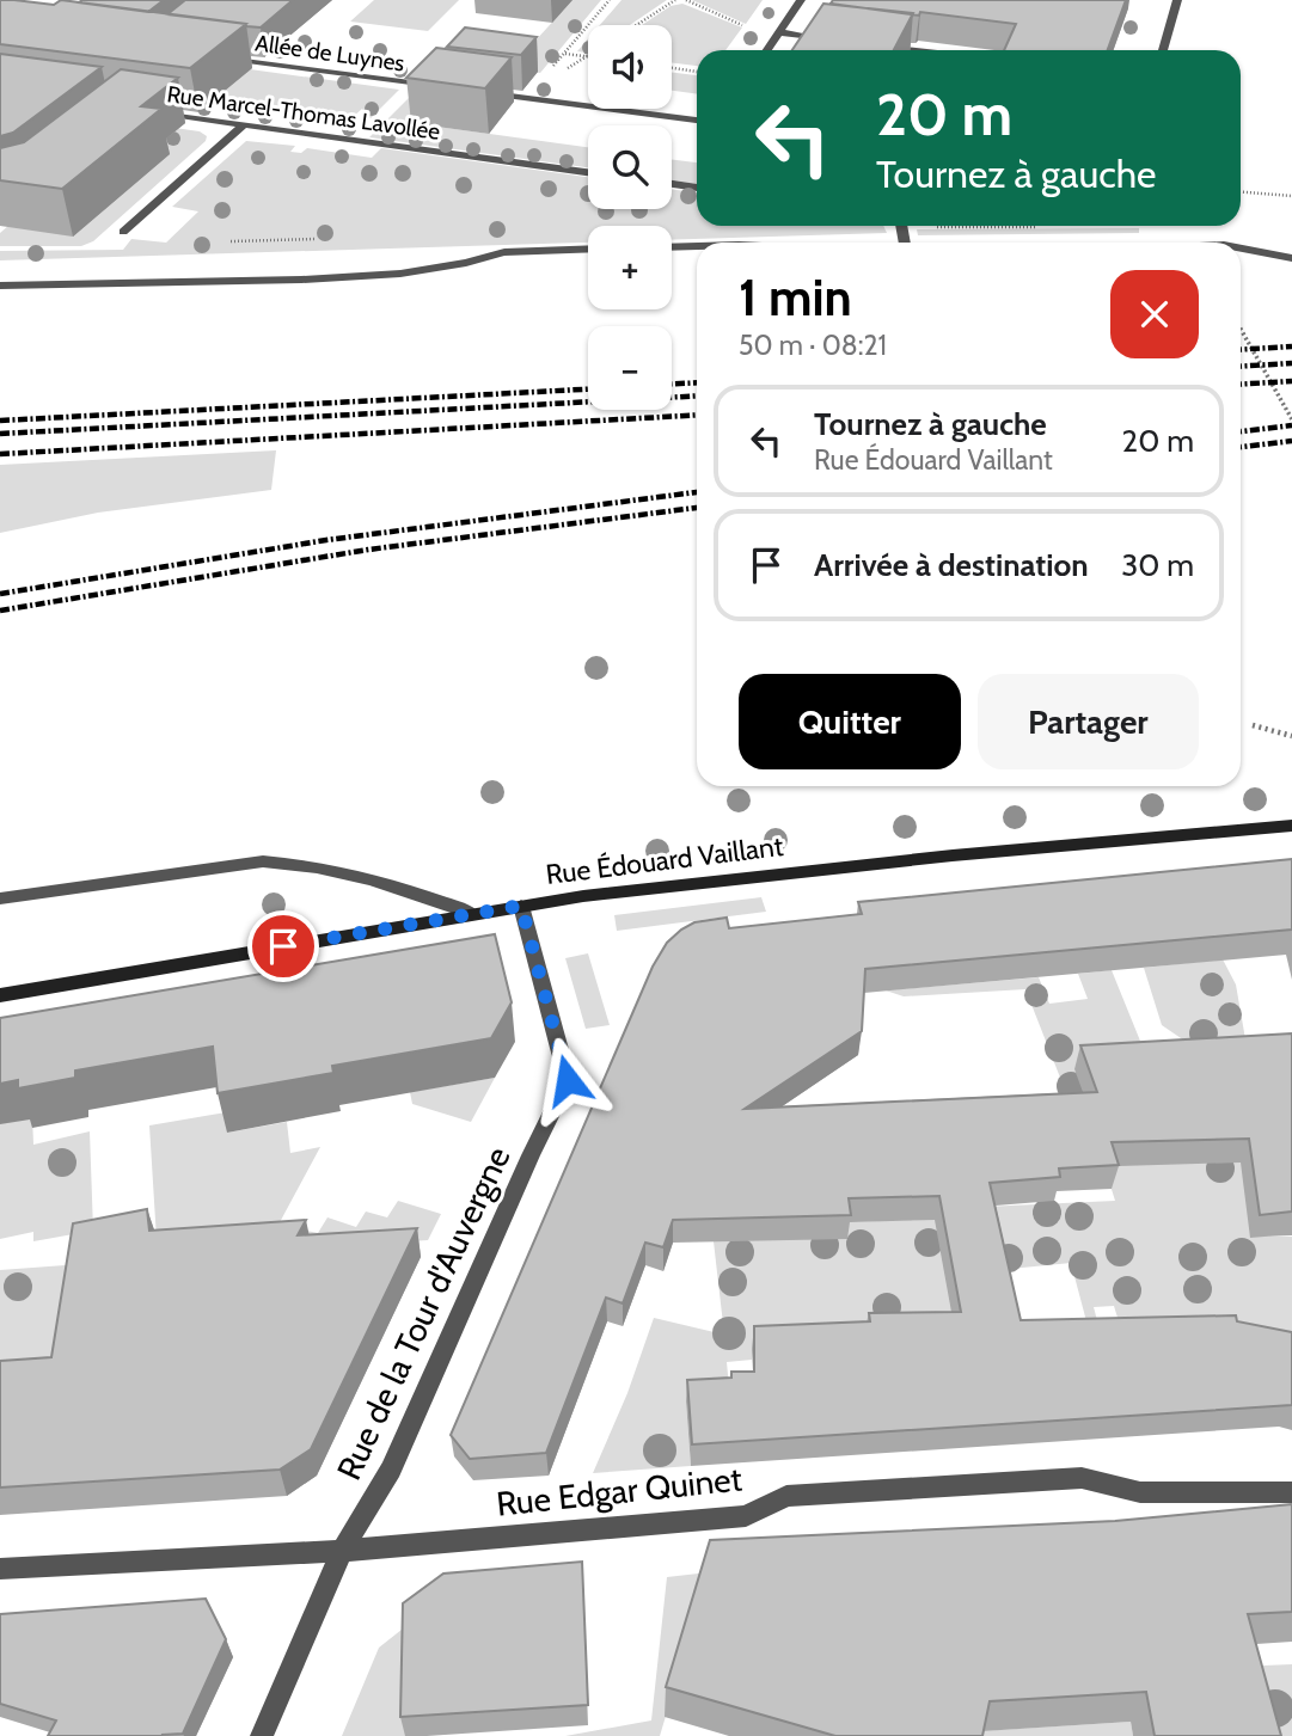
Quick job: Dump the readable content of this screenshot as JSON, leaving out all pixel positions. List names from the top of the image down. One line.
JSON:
{"streets":{"main road":["Rue Édouard Vaillant"],"street":["Allée de Luynes","Rue Marcel-Thomas Lavollée","Rue de la Tour d'Auvergne","Rue Edgar Quinet"]},"crossings":[["Rue Édouard Vaillant","Rue de la Tour d'Auvergne"],["Rue de la Tour d'Auvergne","Rue Edgar Quinet"]],"page":{"map_buttons":["+","−"],"turn":["20 m","Tournez à gauche"],"heading":["1 min","50 m · 08:21"],"list":[{"name":"Tournez à gauche","note":"Rue Édouard Vaillant","value":"20 m"},{"name":"Arrivée à destination","value":"30 m"}],"buttons":["Quitter","Partager"]}}
